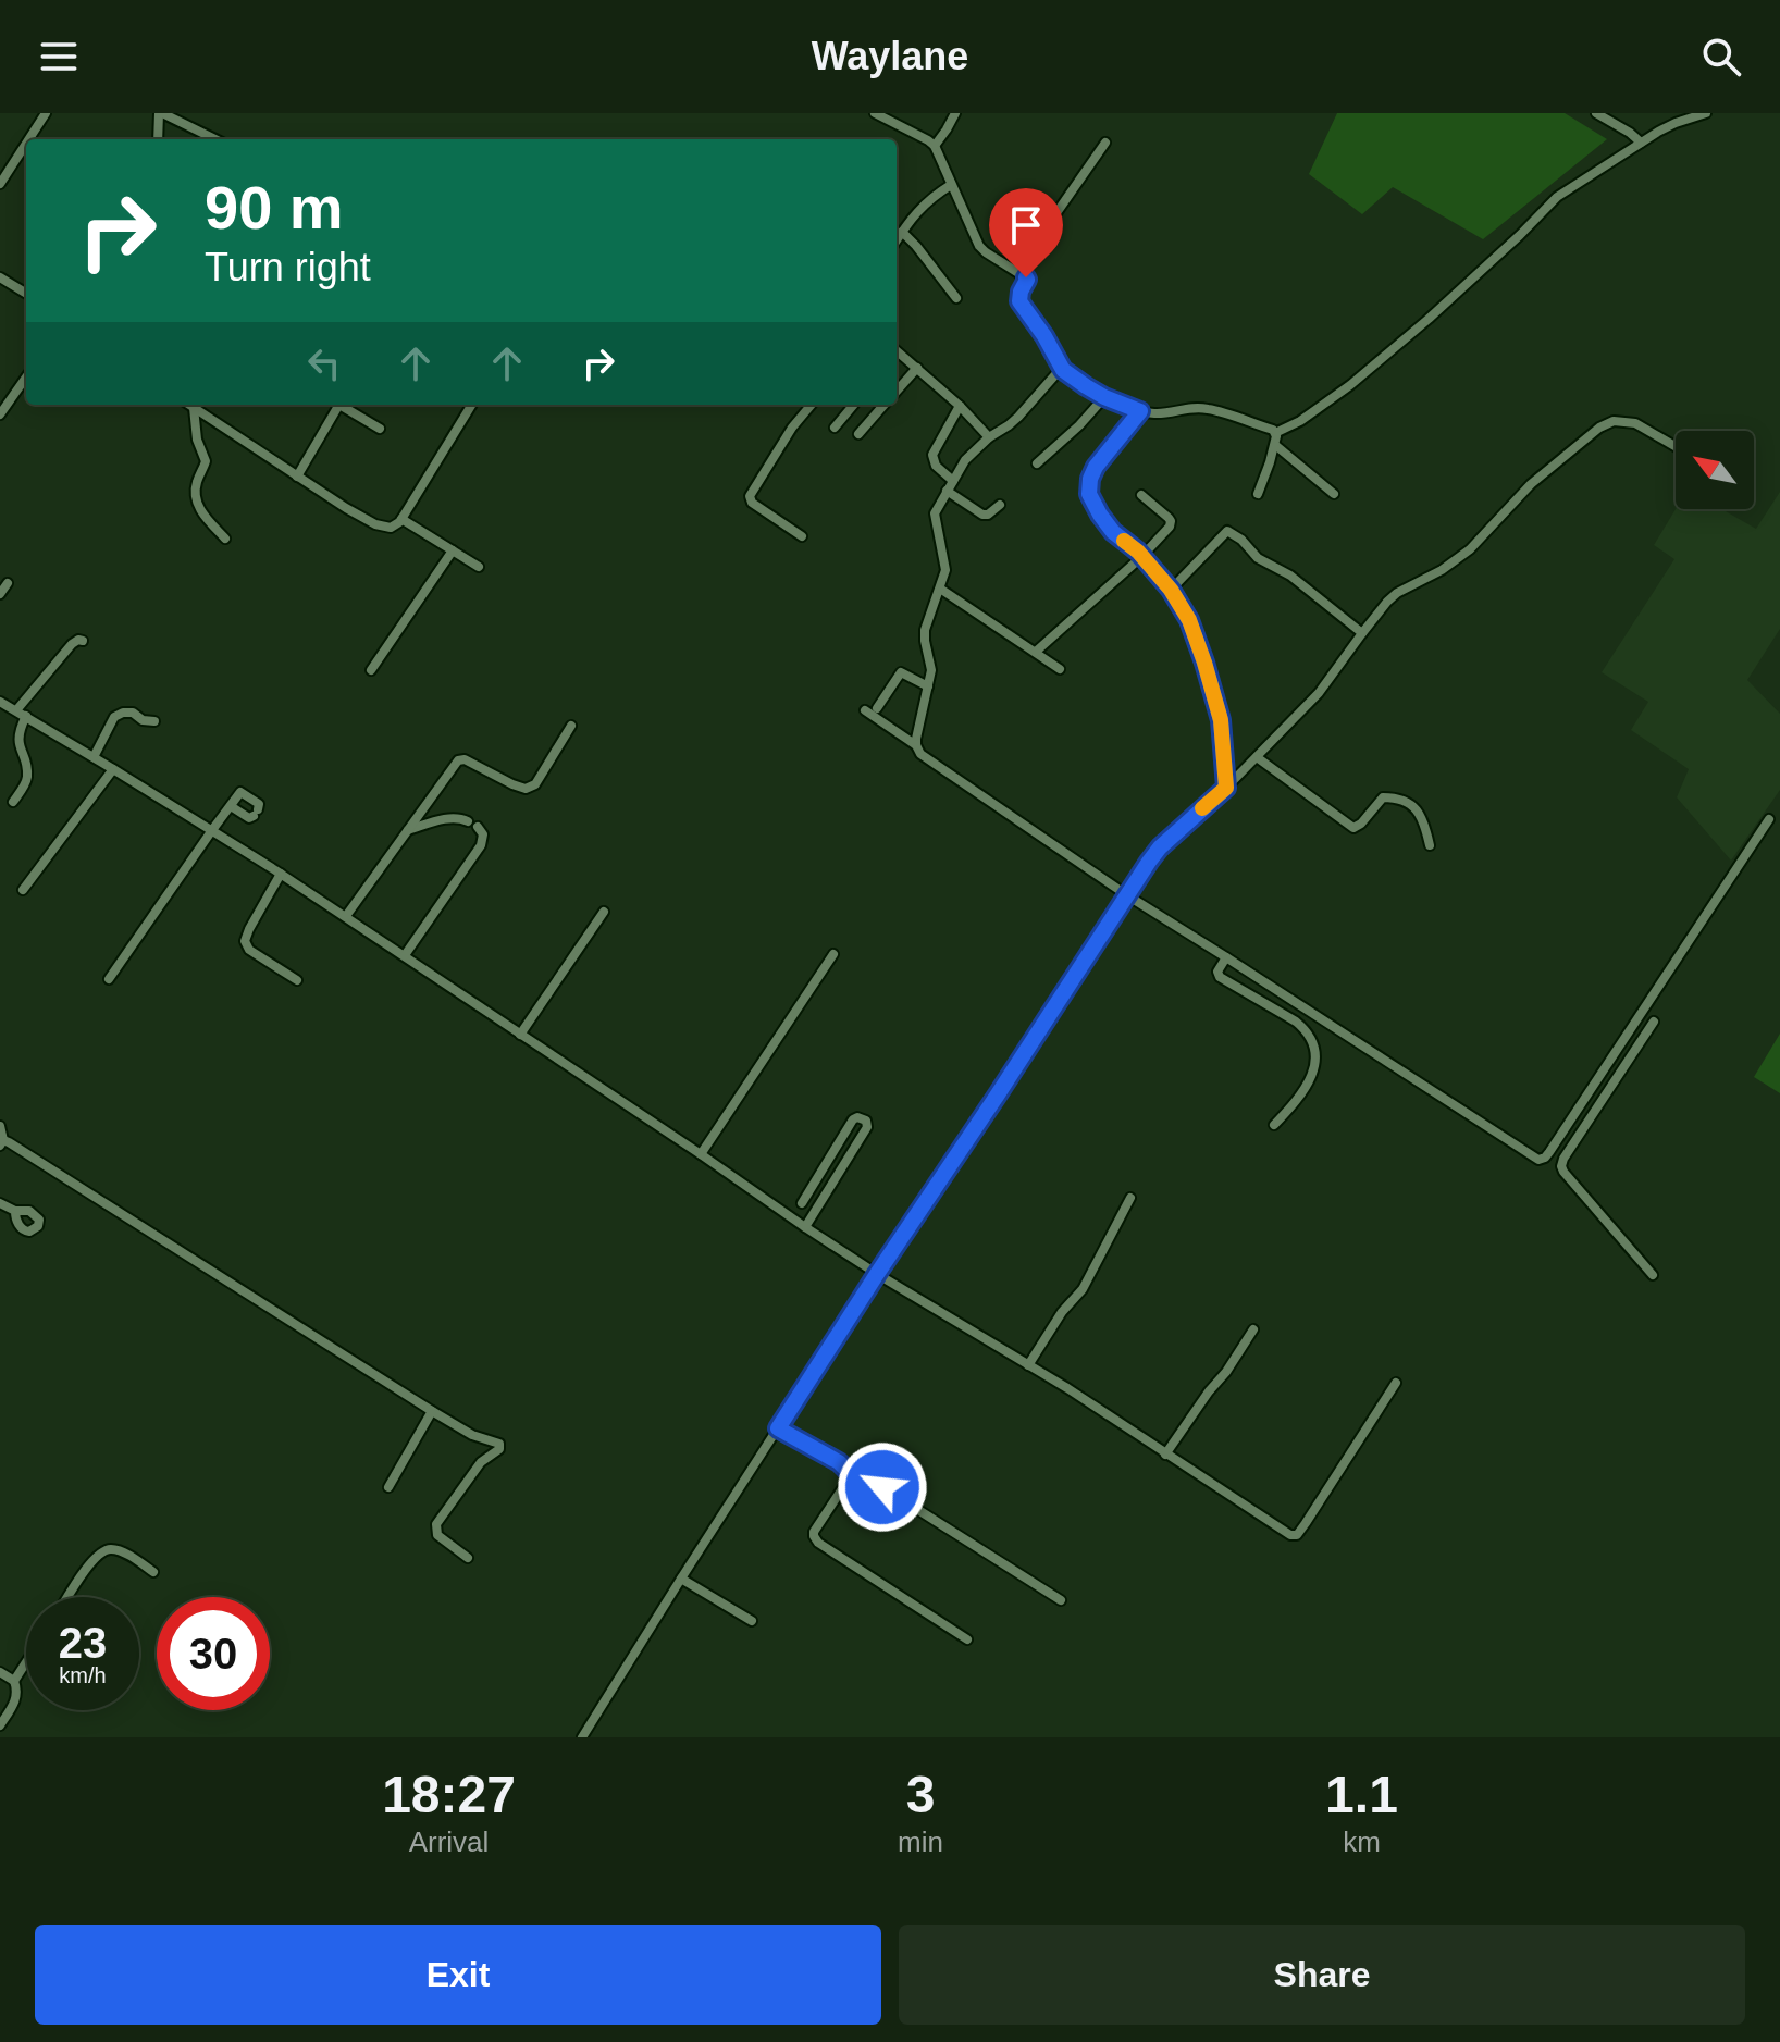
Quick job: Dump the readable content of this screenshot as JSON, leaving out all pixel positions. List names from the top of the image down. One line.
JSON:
{"north":"top left","page":{"header":"Waylane","turn":["90 m","Turn right"],"speed":"23 km/h","limit":"30","eta":["18:27","Arrival","3","min","1.1","km"],"buttons":["Exit","Share"]}}
